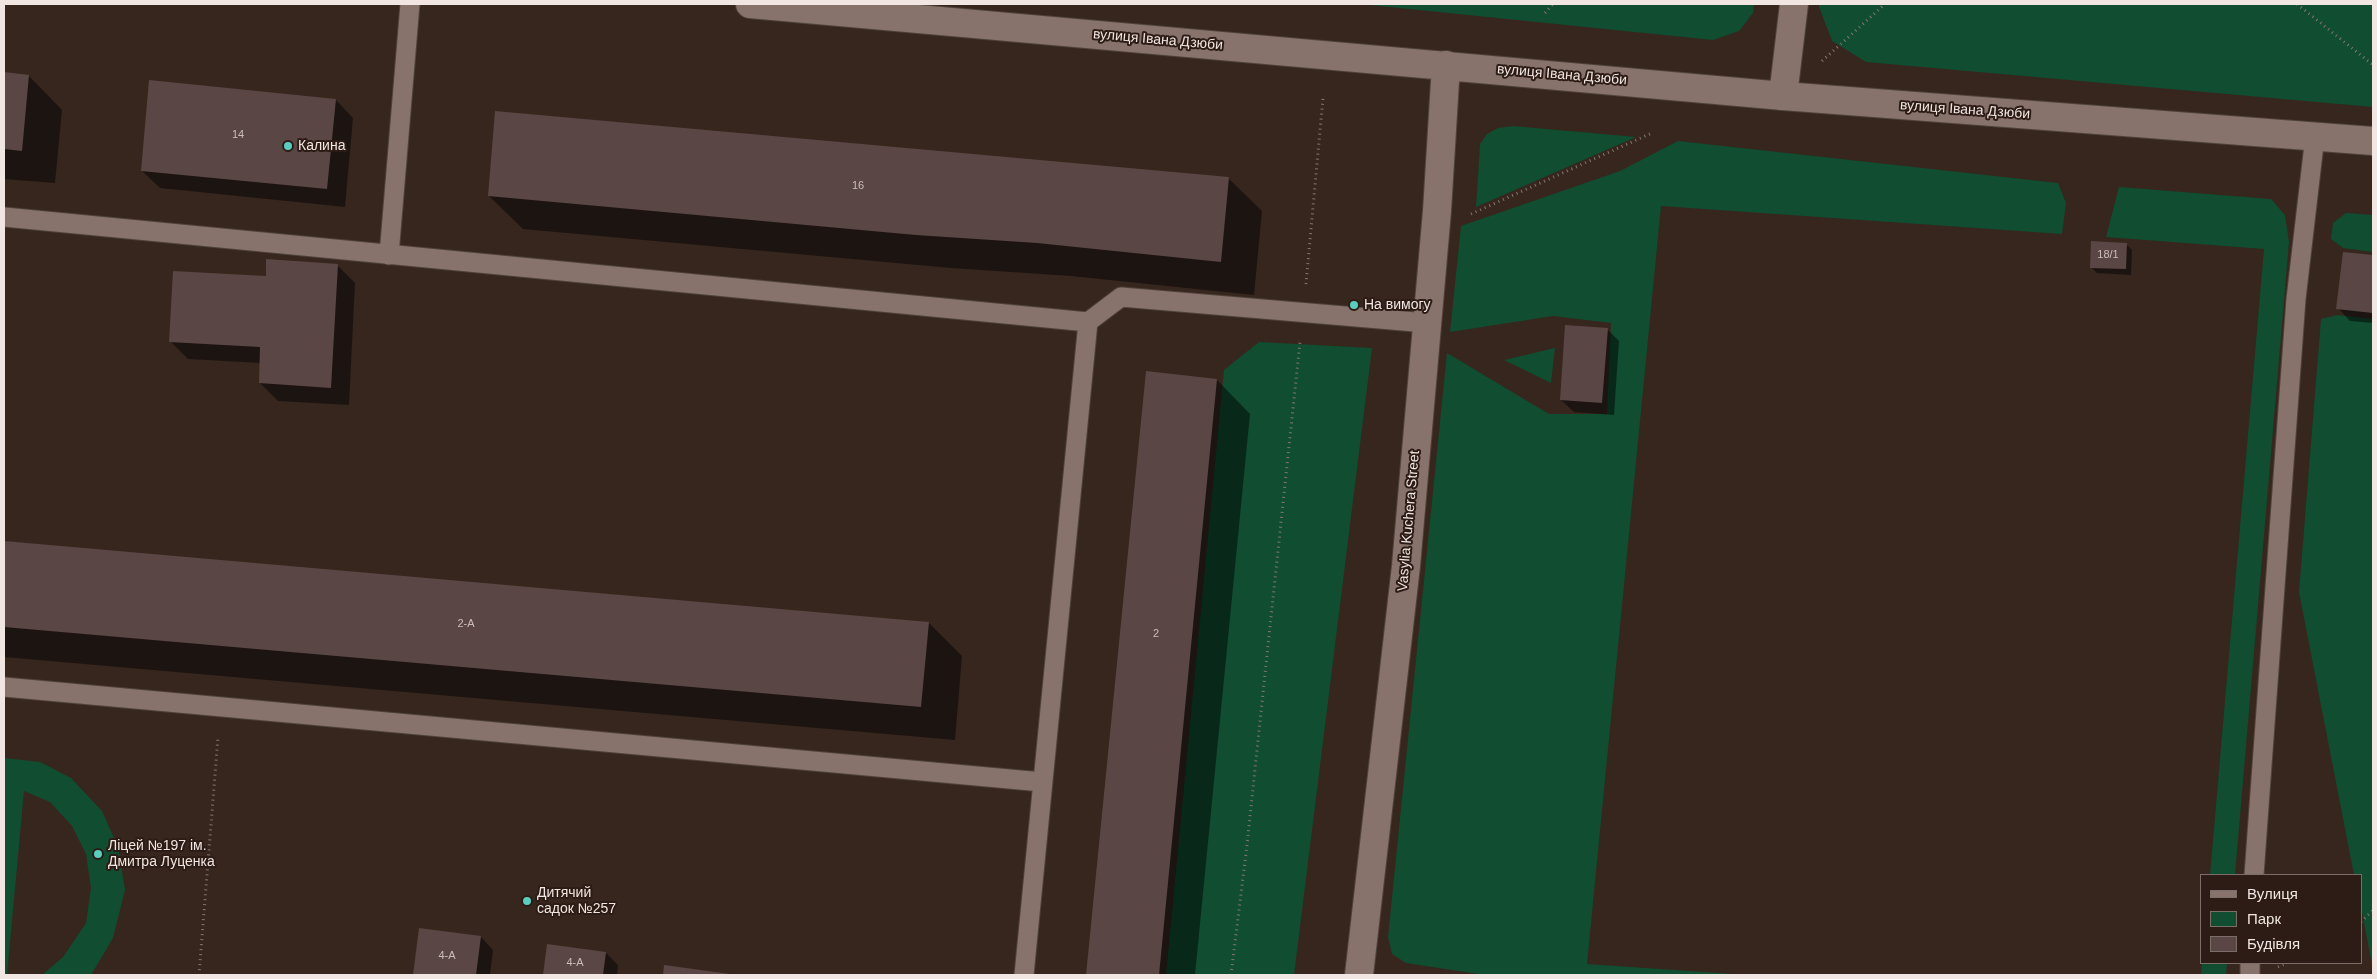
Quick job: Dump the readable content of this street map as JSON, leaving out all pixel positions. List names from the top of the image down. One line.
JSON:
{"streets":{"main road":["вулиця Івана Дзюби","Vasylia Kuchera Street"]},"crossings":[["вулиця Івана Дзюби","Vasylia Kuchera Street"]],"places":["Калина","На вимогу","Ліцей №197 ім. Дмитра Луценка","Дитячий садок №257"],"house_numbers":["14","16","18/1","2-А","2","4-А","4-А"],"legend":["Вулиця","Парк","Будівля"]}
